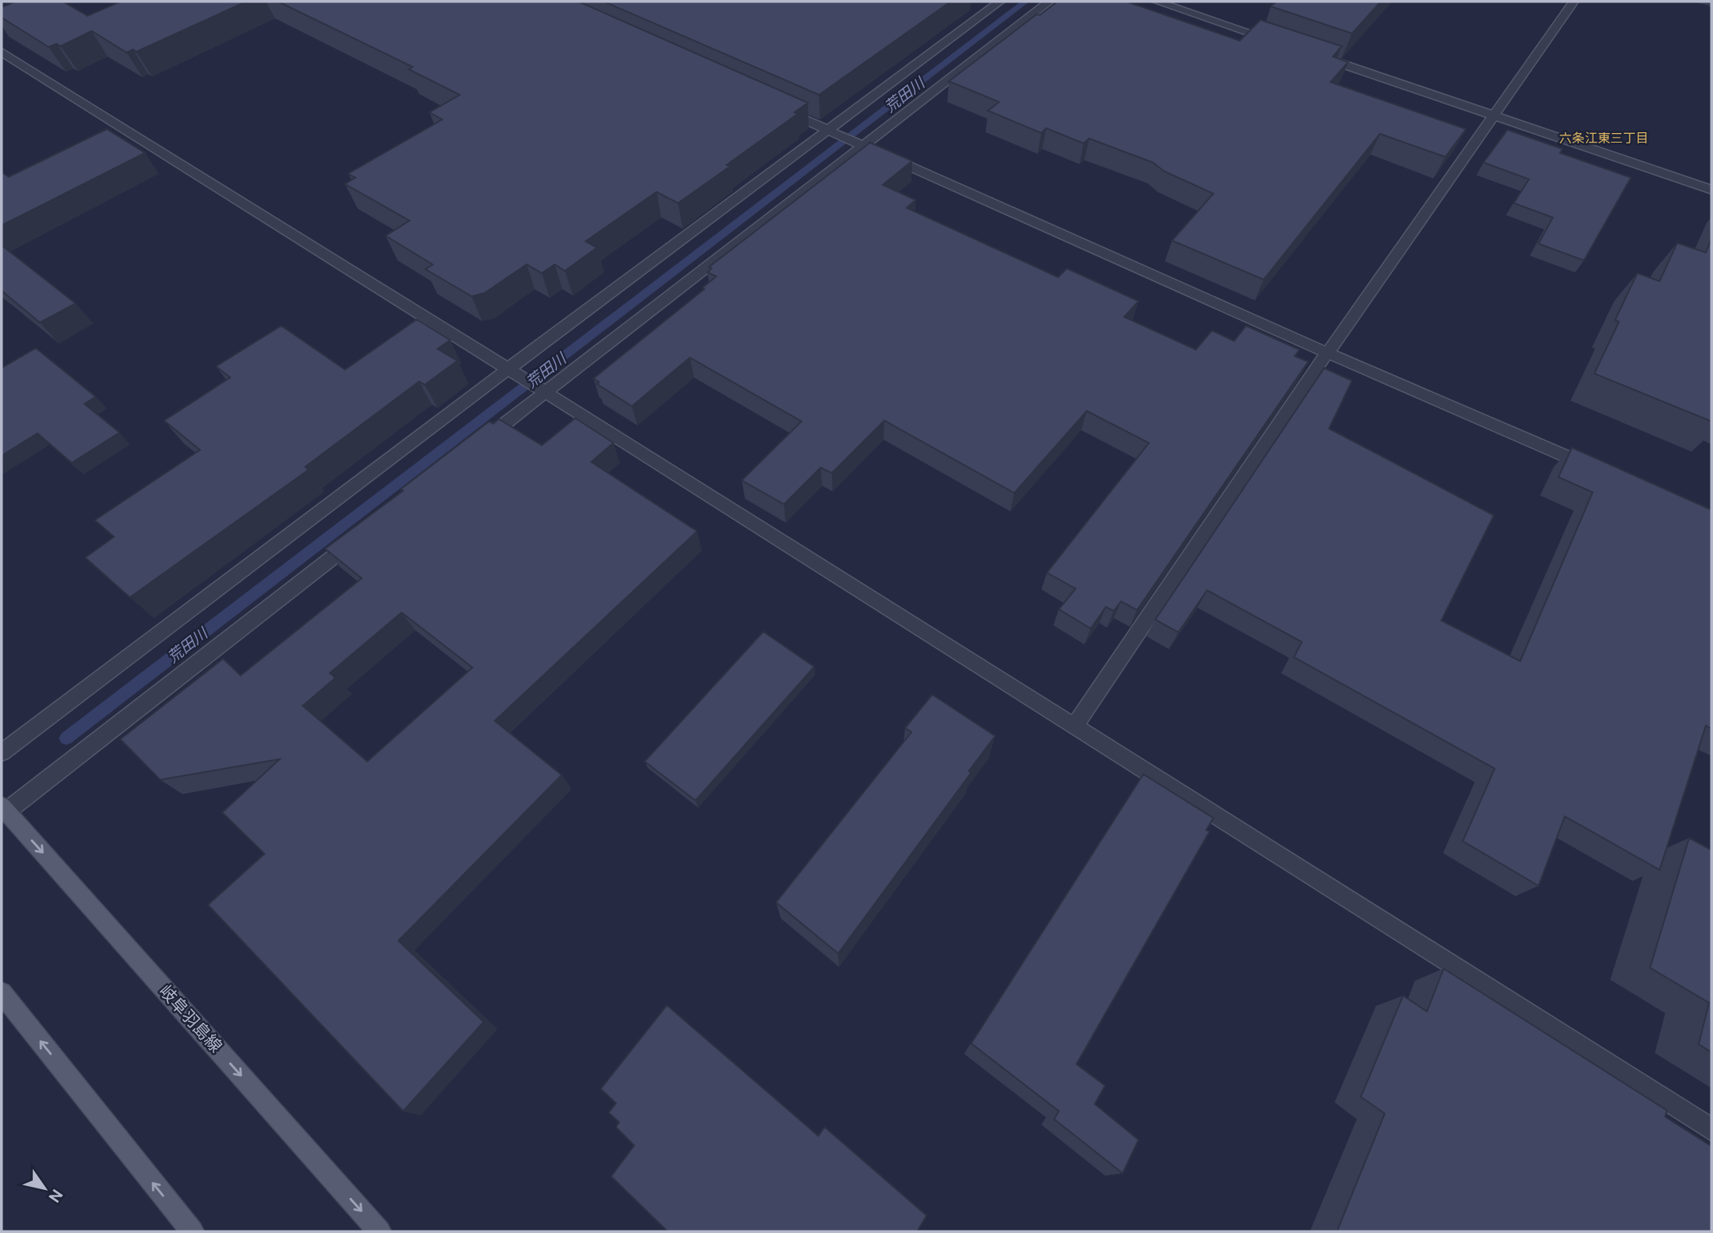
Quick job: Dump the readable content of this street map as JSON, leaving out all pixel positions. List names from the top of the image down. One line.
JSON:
{"streets":{"main road":["岐阜羽島線"]},"districts":["六条江東三丁目"],"water":["荒田川"],"north":"bottom right"}
